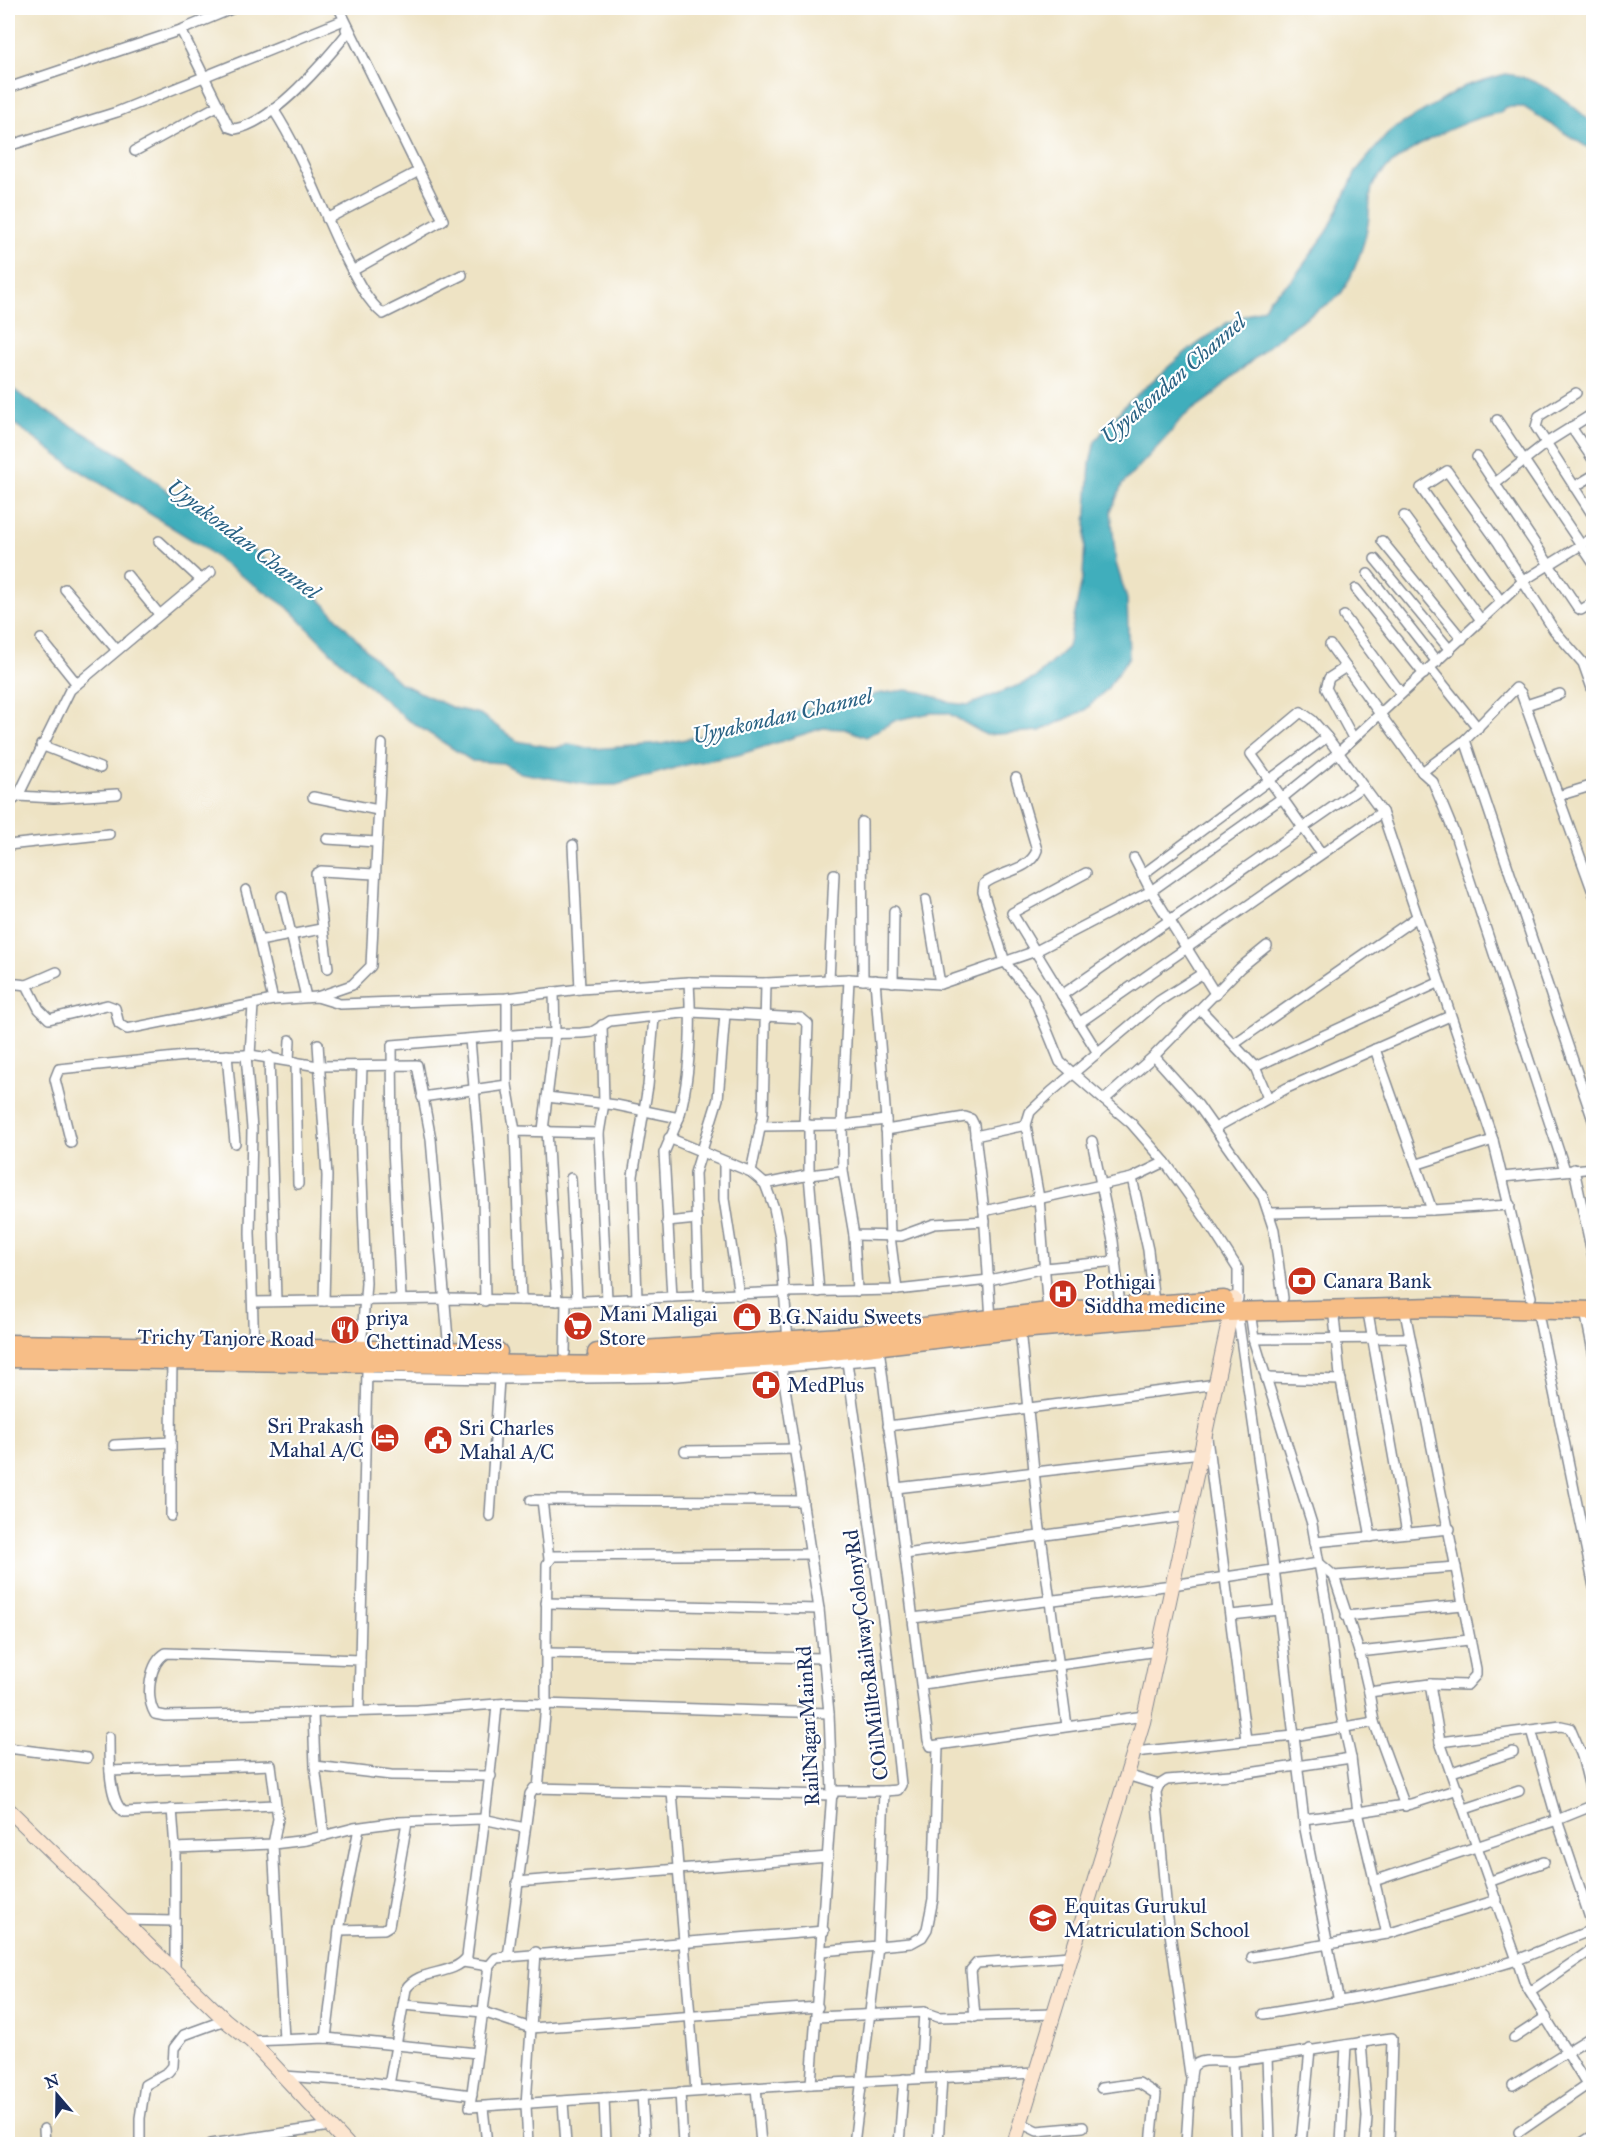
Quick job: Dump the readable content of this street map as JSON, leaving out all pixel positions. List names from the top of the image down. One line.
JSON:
{"streets":{"highway":["Trichy Tanjore Road"],"street":["COilMilltoRailwayColonyRd","RailNagarMainRd"]},"water":["Uyyakondan Channel"],"places":{"bank":["Canara Bank"],"hospital":["Pothigai Siddha medicine"],"shop":["B.G.Naidu Sweets"],"supermarket":["Mani Maligai Store"],"restaurant":["priya Chettinad Mess"],"pharmacy":["MedPlus"],"hotel":["Sri Prakash Mahal A/C"],"public building":["Sri Charles Mahal A/C"],"school or university":["Equitas Gurukul Matriculation School"]},"north":"top"}
